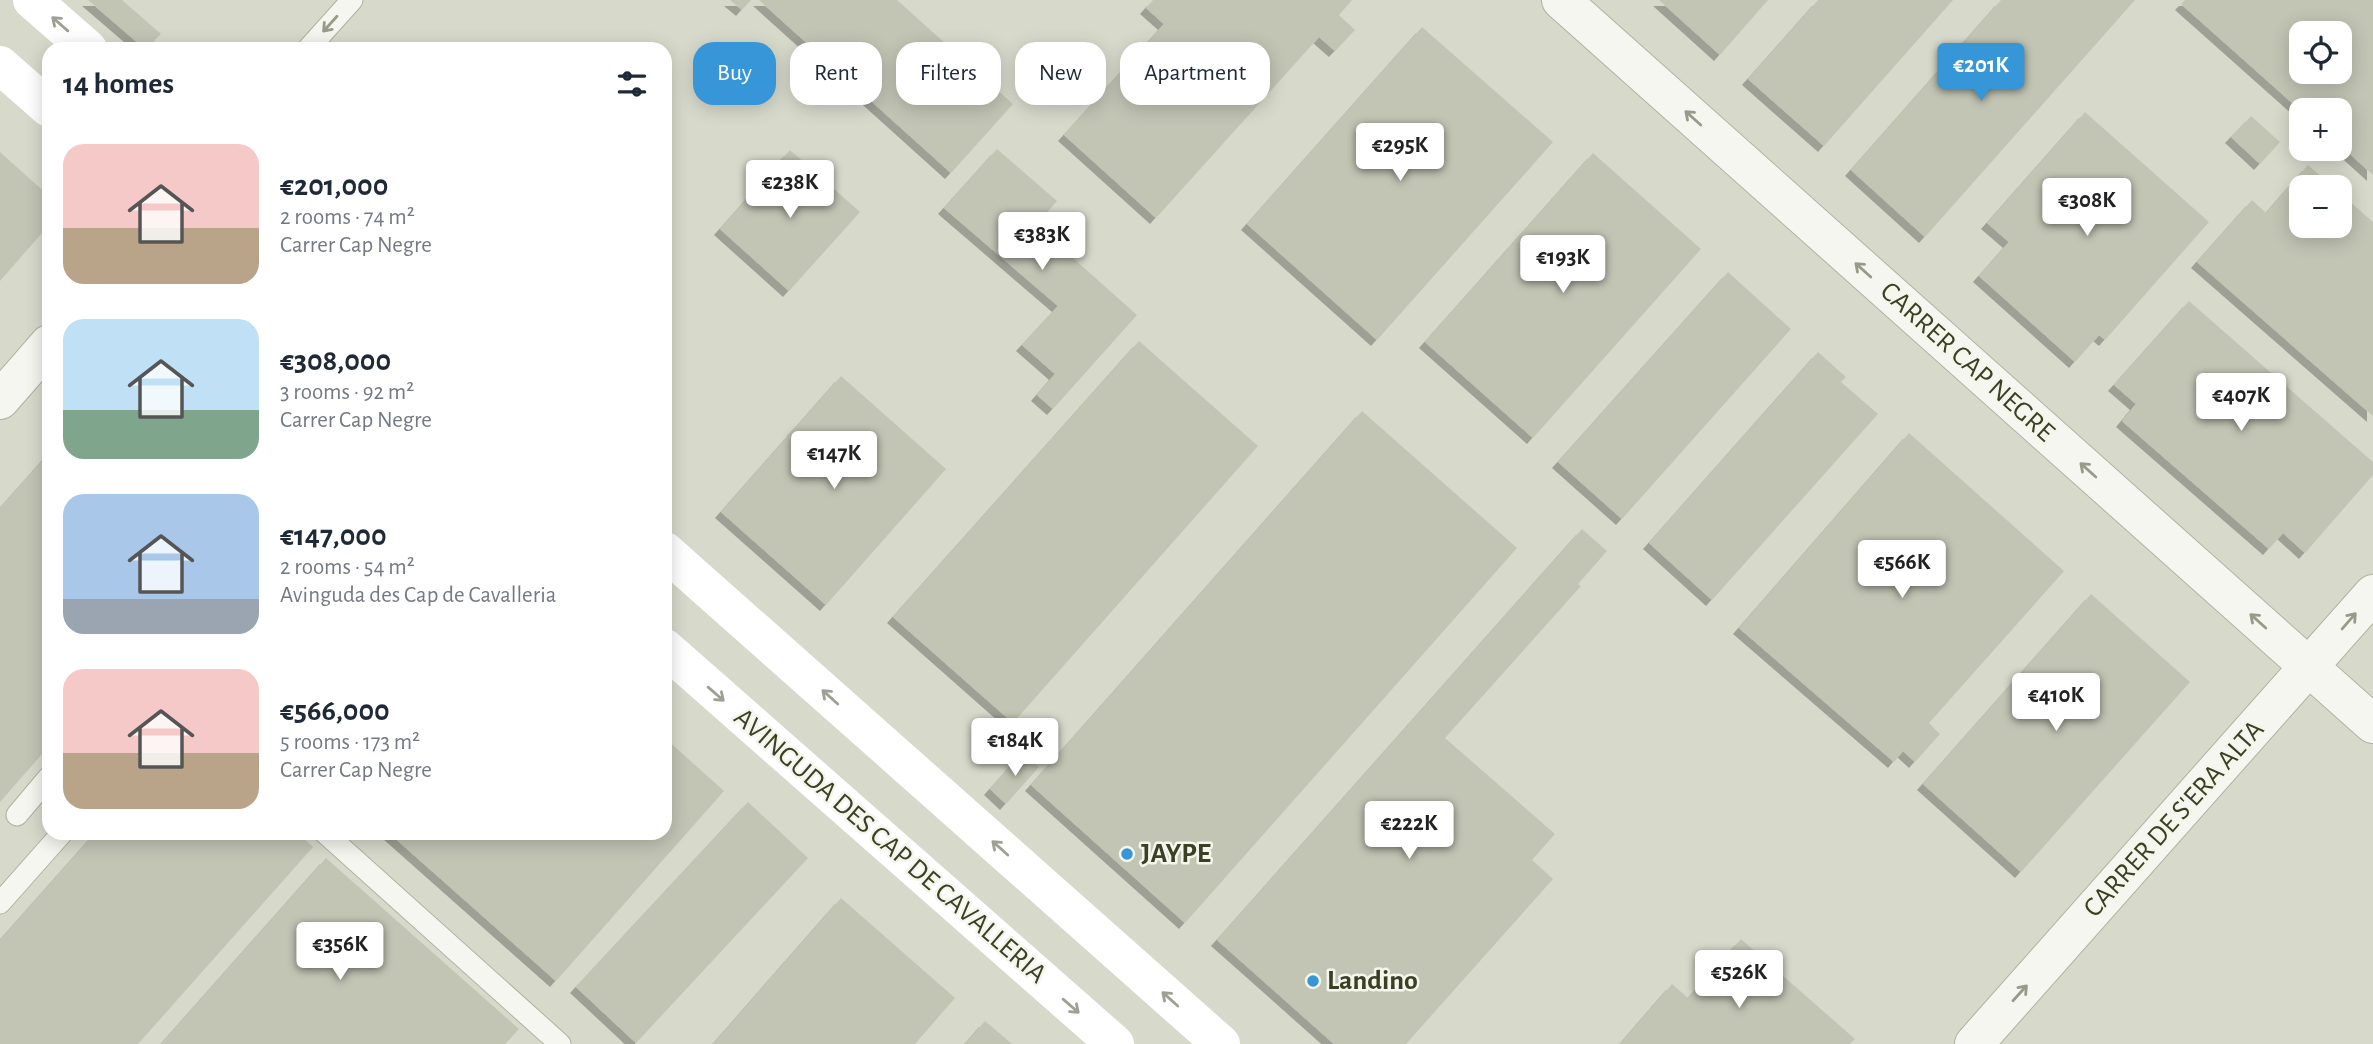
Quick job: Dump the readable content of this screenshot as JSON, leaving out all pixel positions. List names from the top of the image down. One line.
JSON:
{"streets":{"street":["CARRER CAP NEGRE","CARRER DE S'ERA ALTA","AVINGUDA DES CAP DE CAVALLERIA"]},"crossings":[["CARRER CAP NEGRE","CARRER DE S'ERA ALTA"]],"one_way":["CARRER CAP NEGRE","CARRER DE S'ERA ALTA"],"places":["JAYPE","Landino"],"page":{"map_buttons":["+","−"],"chip":["Buy","Rent","Filters","New","Apartment"],"heading":"14 homes","price":["€201K","€295K","€238K","€308K","€383K","€193K","€407K","€147K","€566K","€410K","€184K","€222K","€356K","€526K"],"list":[{"name":"€201,000","note":"2 rooms · 74 m² · Carrer Cap Negre"},{"name":"€308,000","note":"3 rooms · 92 m² · Carrer Cap Negre"},{"name":"€147,000","note":"2 rooms · 54 m² · Avinguda des Cap de Cavalleria"},{"name":"€566,000","note":"5 rooms · 173 m² · Carrer Cap Negre"}]}}
